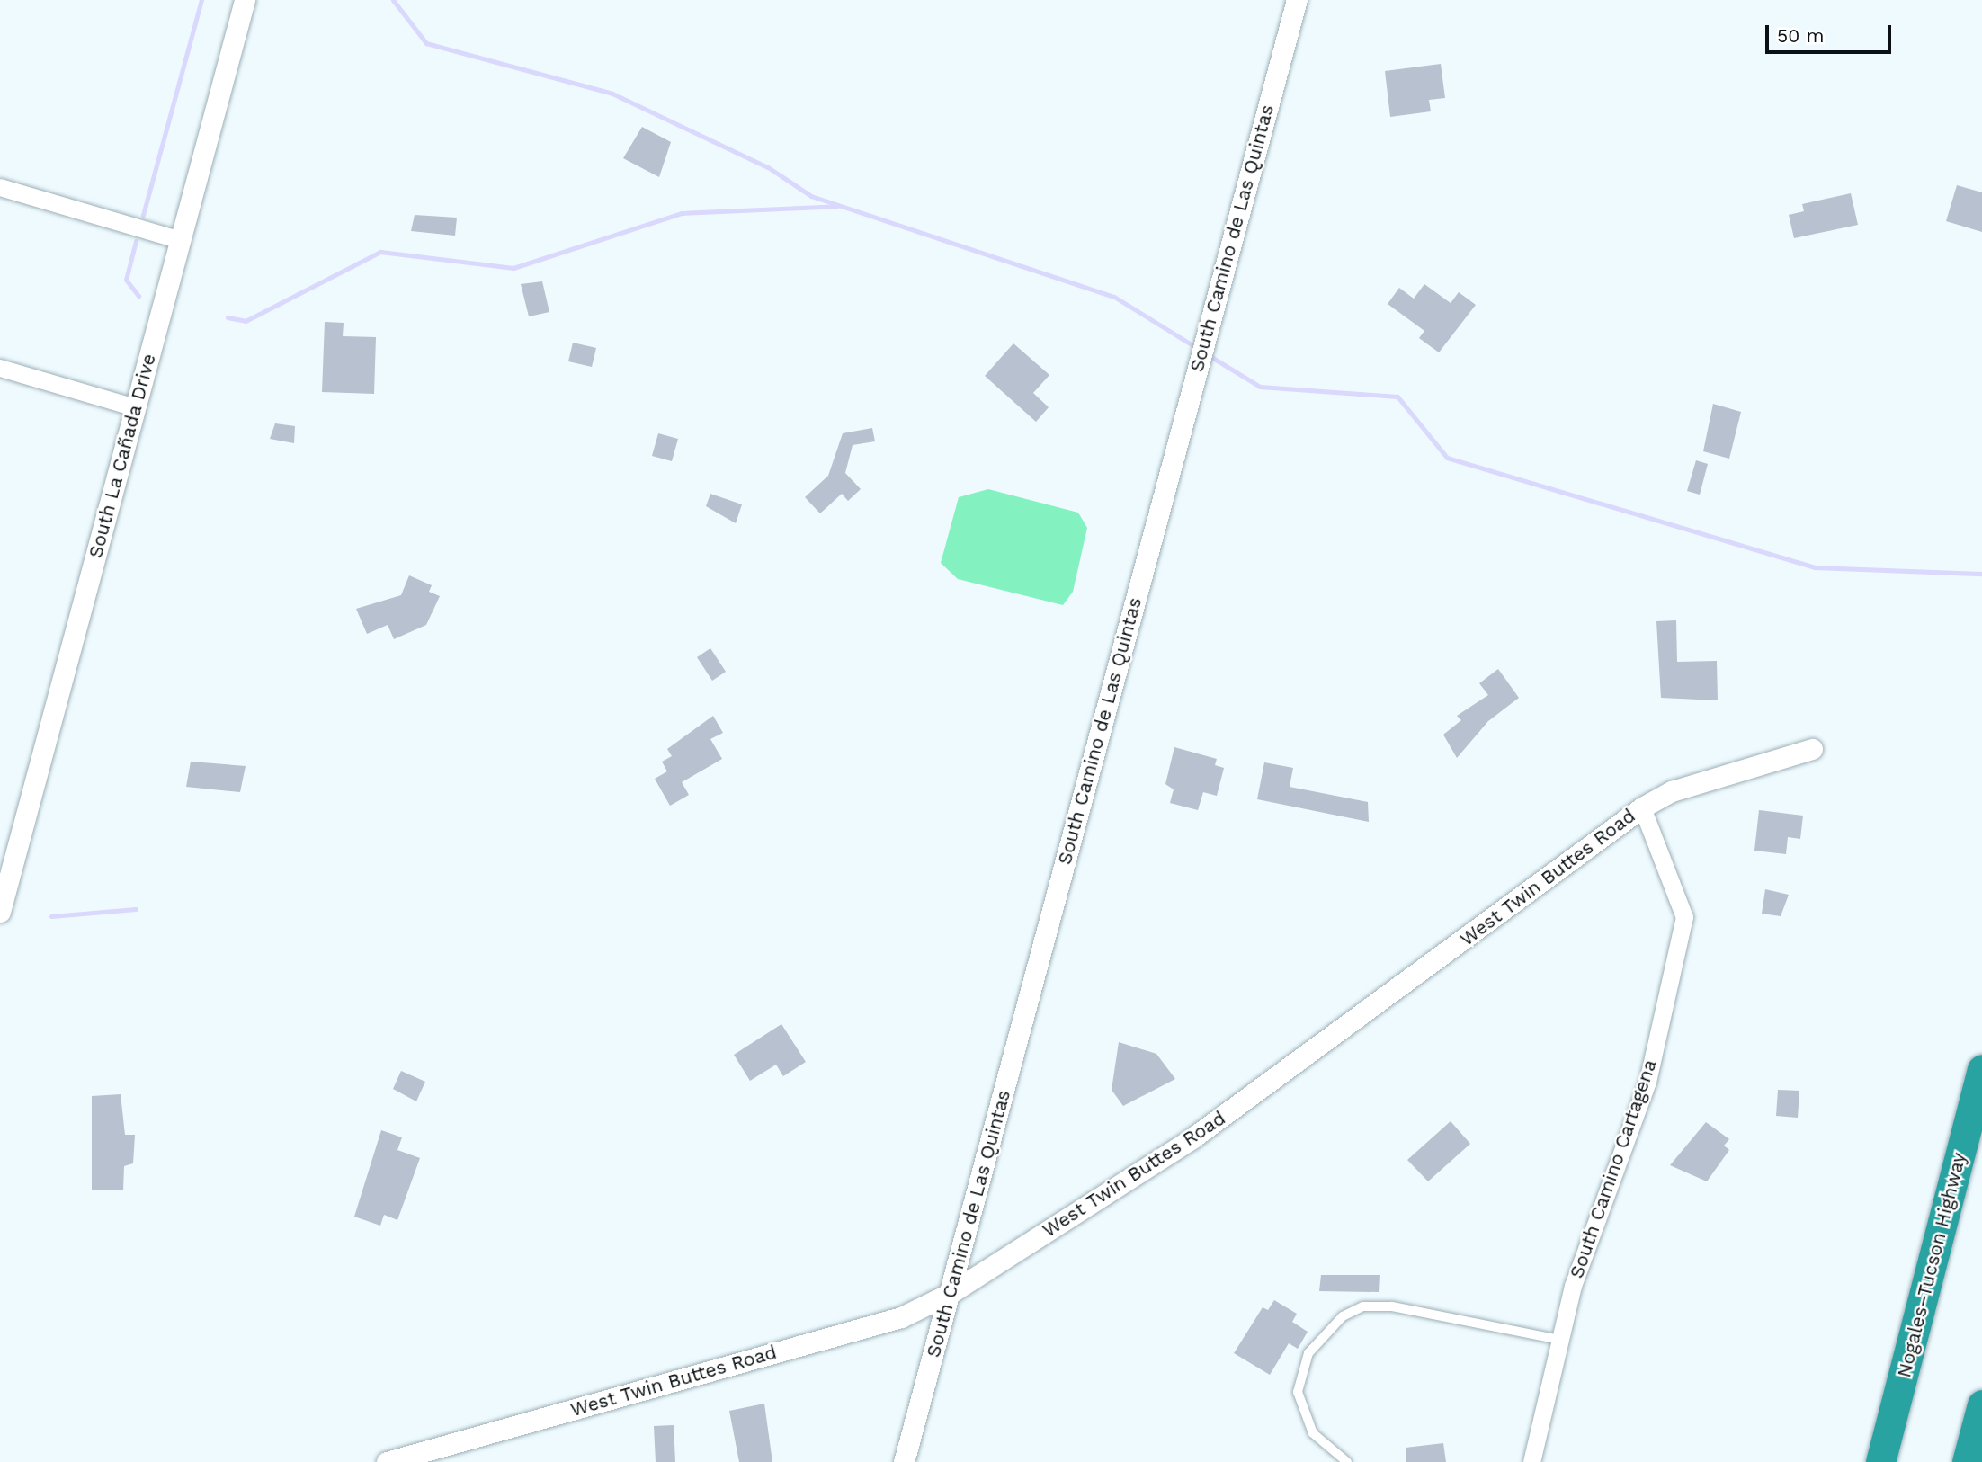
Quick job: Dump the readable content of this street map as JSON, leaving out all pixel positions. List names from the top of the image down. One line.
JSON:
{"streets":{"highway":["Nogales–Tucson Highway"],"street":["South Camino de Las Quintas","South La Cañada Drive","West Twin Buttes Road","South Camino Cartagena"]},"crossings":[["South Camino de Las Quintas","West Twin Buttes Road"],["West Twin Buttes Road","South Camino Cartagena"]],"scale_bar":"50 m"}
